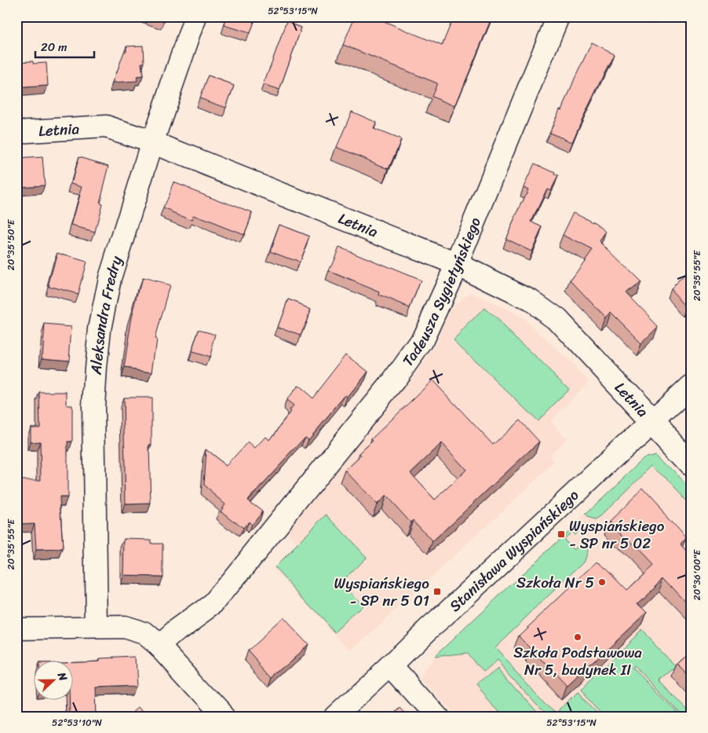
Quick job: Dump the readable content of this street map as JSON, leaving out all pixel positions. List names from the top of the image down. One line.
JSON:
{"streets":{"street":["Letnia","Tadeusza Sygietyńskiego","Aleksandra Fredry","Stanisława Wyspiańskiego"]},"crossings":[["Letnia","Tadeusza Sygietyńskiego"],["Letnia","Aleksandra Fredry"],["Letnia","Stanisława Wyspiańskiego"]],"places":{"transit":["Wyspiańskiego - SP nr 5 02","Wyspiańskiego - SP nr 5 01"],"other":["Szkoła Nr 5","Szkoła Podstawowa Nr 5, budynek II"]},"scale_bar":"20 m","north":"right","coordinates":["52°53'15\"N","20°35'50\"E","20°35'55\"E","20°36'00\"E","52°53'10\"N"]}
